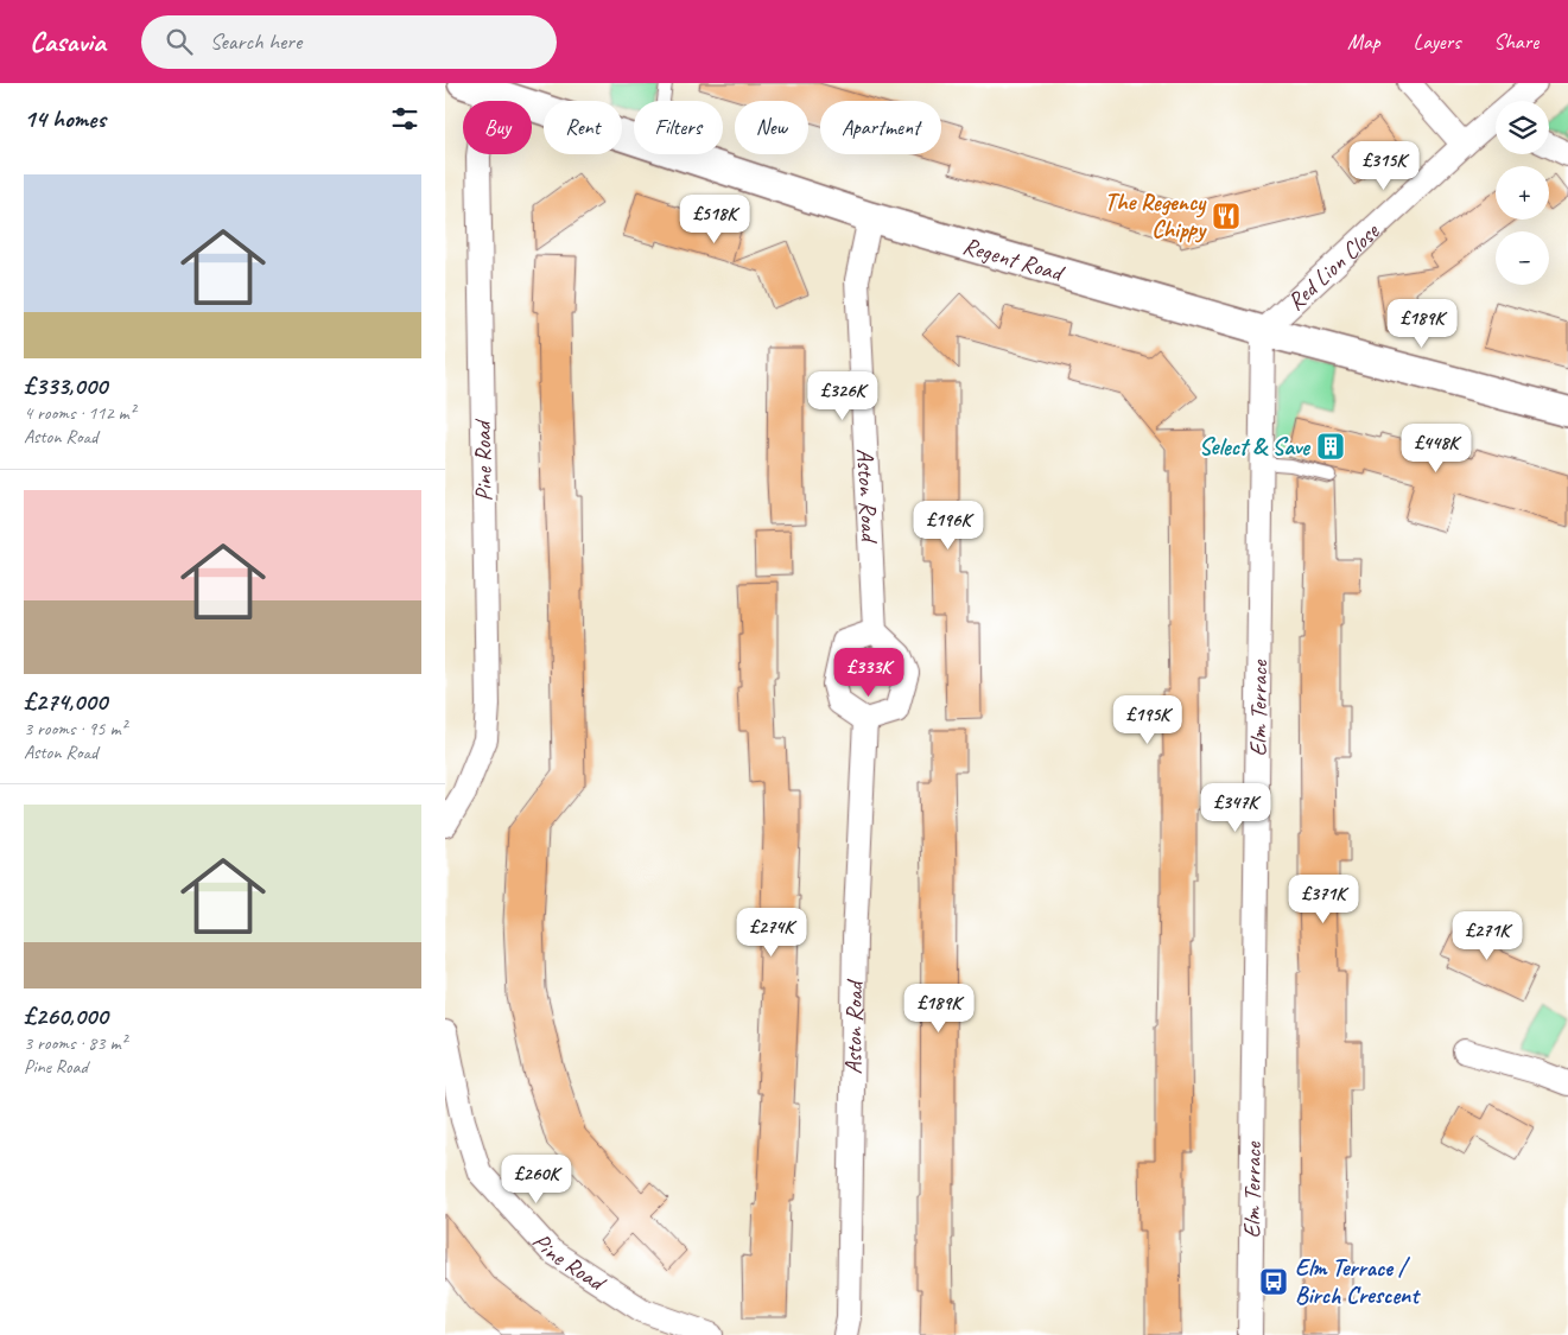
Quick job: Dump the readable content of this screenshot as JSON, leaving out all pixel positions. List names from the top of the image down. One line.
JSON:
{"streets":{"street":["Regent Road","Red Lion Close","Pine Road","Aston Road","Elm Terrace"]},"crossings":[["Regent Road","Red Lion Close"],["Regent Road","Pine Road"],["Regent Road","Aston Road"],["Regent Road","Elm Terrace"],["Red Lion Close","Elm Terrace"]],"places":{"restaurant":["The Regency Chippy"],"building":["Select & Save"],"bus stop":["Elm Terrace / Birch Crescent"]},"page":{"header":"Casavia","search":"Search here","nav":["Map","Layers","Share"],"heading":"14 homes","map_buttons":["+","−"],"chip":["Buy","Rent","Filters","New","Apartment"],"price":["£315K","£518K","£189K","£326K","£448K","£196K","£333K","£195K","£347K","£371K","£274K","£271K","£189K","£260K"],"list":[{"name":"£333,000","note":"4 rooms · 112 m² · Aston Road"},{"name":"£274,000","note":"3 rooms · 95 m² · Aston Road"},{"name":"£260,000","note":"3 rooms · 83 m² · Pine Road"}]}}
